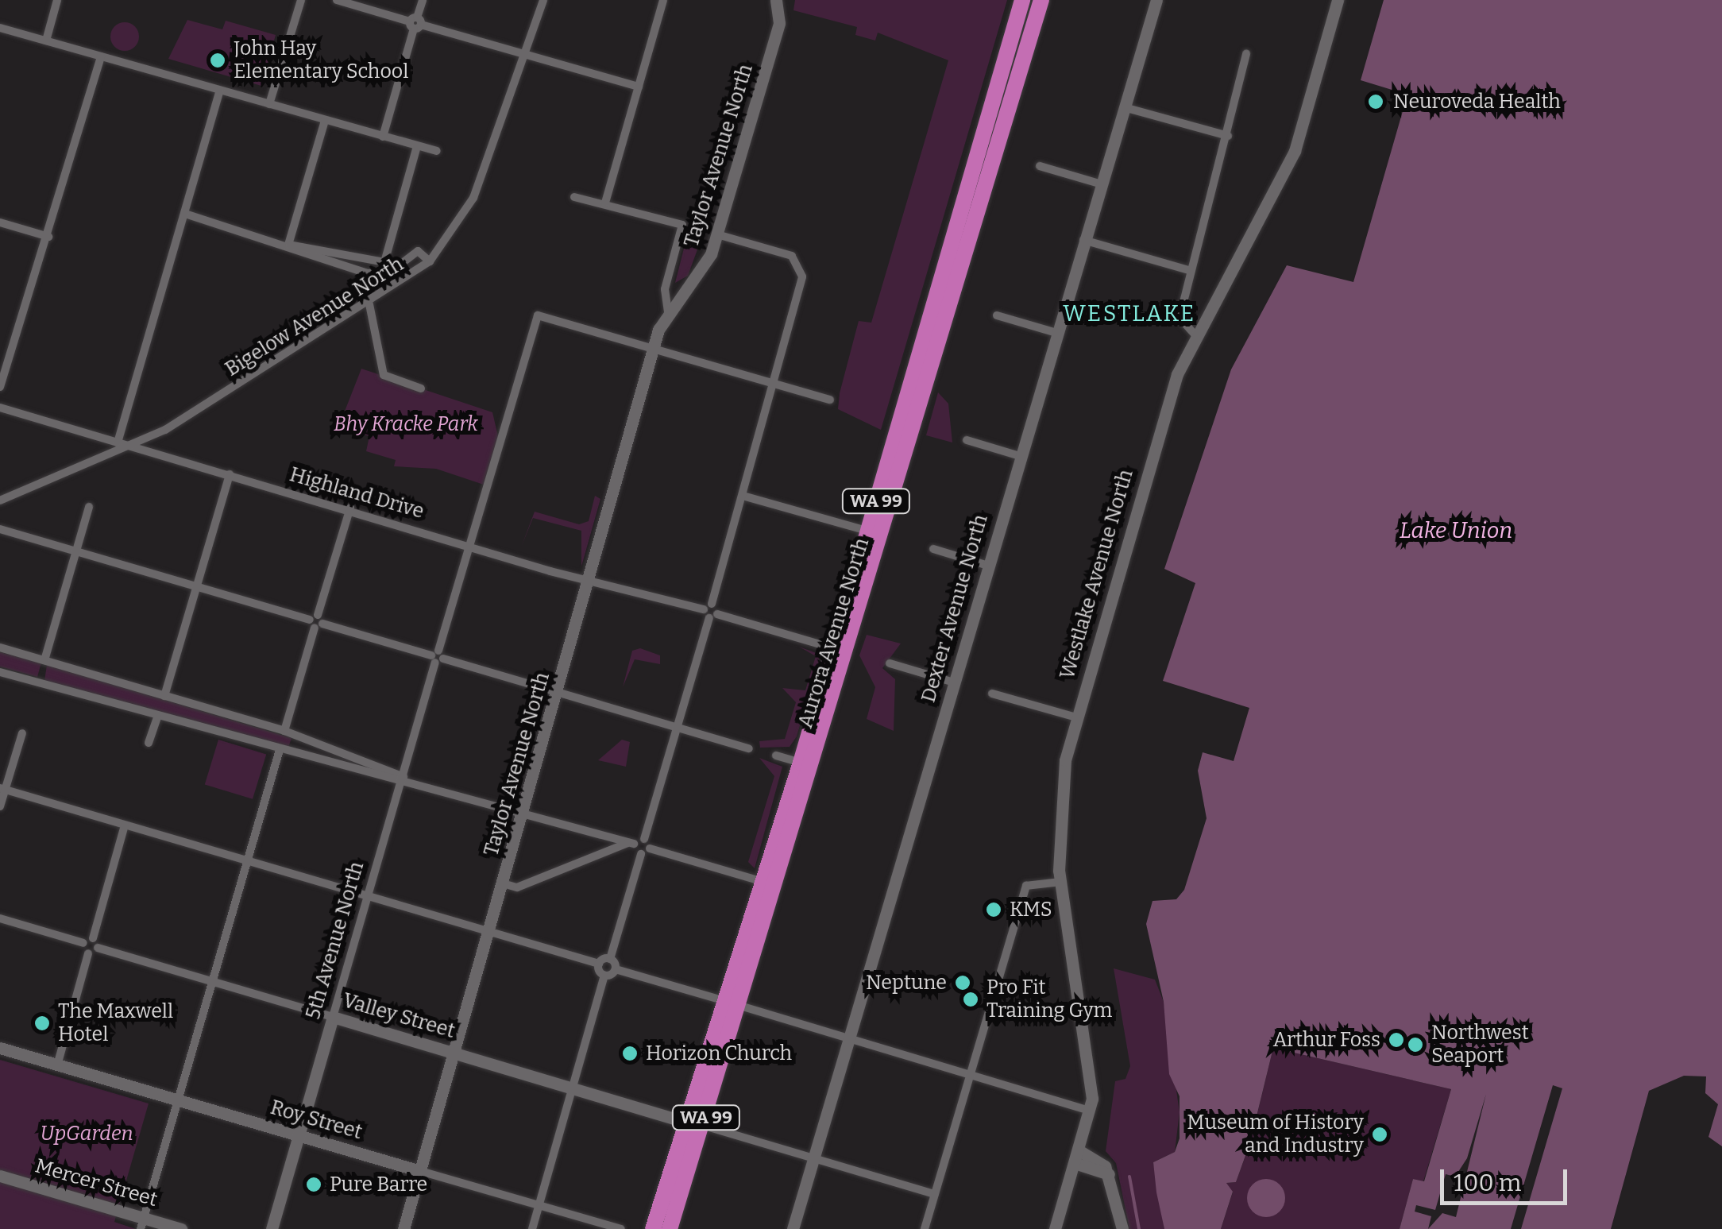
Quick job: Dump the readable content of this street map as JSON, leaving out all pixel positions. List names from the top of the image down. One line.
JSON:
{"streets":{"highway":["WA 99","Aurora Avenue North"],"main road":["Taylor Avenue North","Westlake Avenue North","Dexter Avenue North","5th Avenue North","Valley Street","Roy Street","Mercer Street"],"street":["Bigelow Avenue North","Highland Drive"]},"crossings":[["Taylor Avenue North","Highland Drive"],["Taylor Avenue North","5th Avenue North"],["Taylor Avenue North","Valley Street"],["Taylor Avenue North","Roy Street"],["Bigelow Avenue North","Highland Drive"],["Highland Drive","5th Avenue North"],["Dexter Avenue North","Valley Street"],["Aurora Avenue North","Valley Street"],["5th Avenue North","Valley Street"],["5th Avenue North","Roy Street"]],"districts":["WESTLAKE"],"water":["Lake Union"],"parks":["Bhy Kracke Park","UpGarden"],"places":["John Hay Elementary School","Neuroveda Health","KMS","Neptune","Pro Fit Training Gym","The Maxwell Hotel","Arthur Foss","Northwest Seaport","Horizon Church","Museum of History and Industry","Pure Barre"],"scale_bar":"100 m"}
